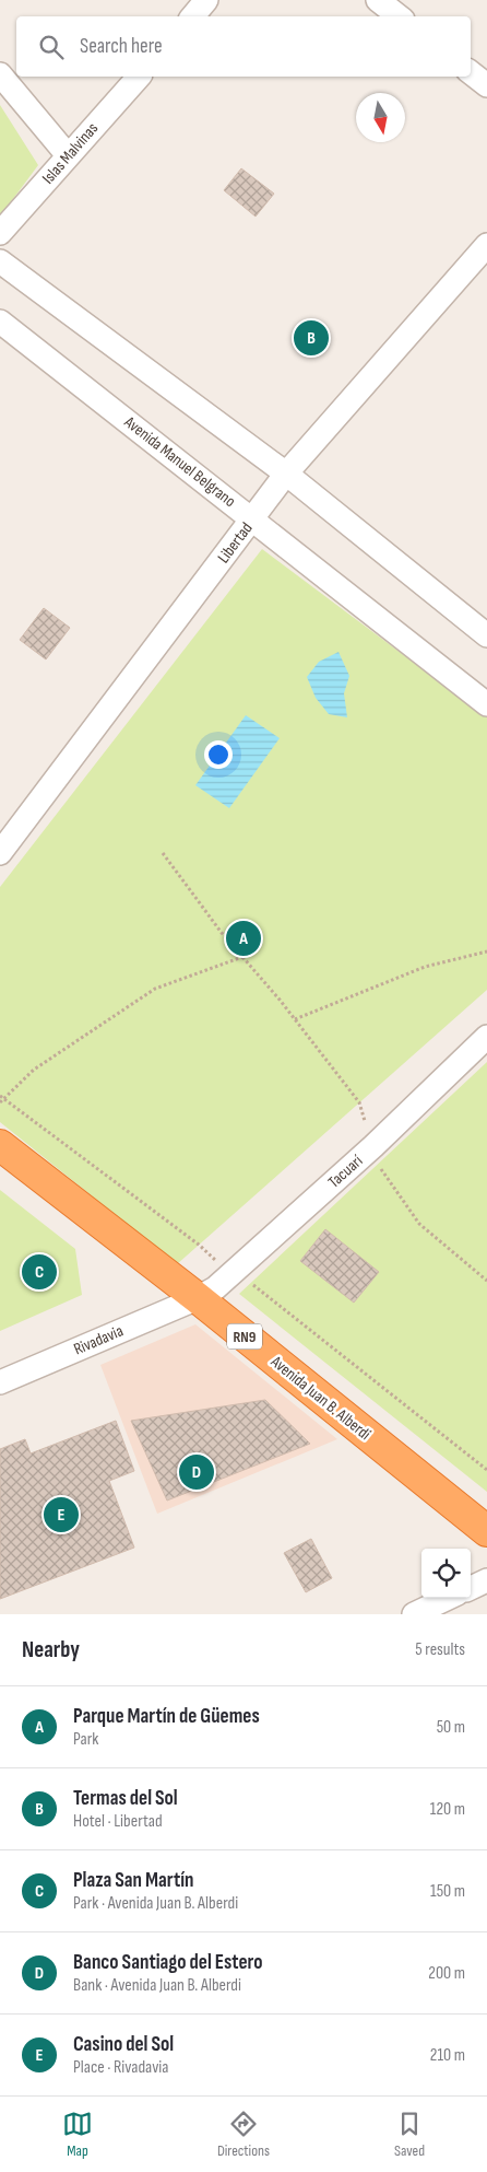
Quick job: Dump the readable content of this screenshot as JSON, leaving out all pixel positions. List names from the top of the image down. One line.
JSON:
{"streets":{"highway":["RN9","Avenida Juan B. Alberdi"],"street":["Islas Malvinas","Avenida Manuel Belgrano","Libertad","Tacuarí","Rivadavia"]},"crossings":[["Avenida Manuel Belgrano","Libertad"],["Tacuarí","Rivadavia"],["Tacuarí","Avenida Juan B. Alberdi"],["Rivadavia","Avenida Juan B. Alberdi"]],"north":"bottom","page":{"search":"Search here","pins":["B","A","C","D","E"],"heading":["Nearby","5 results"],"list":[{"mark":"A","name":"Parque Martín de Güemes","note":"Park","value":"50 m"},{"mark":"B","name":"Termas del Sol","note":"Hotel · Libertad","value":"120 m"},{"mark":"C","name":"Plaza San Martín","note":"Park · Avenida Juan B. Alberdi","value":"150 m"},{"mark":"D","name":"Banco Santiago del Estero","note":"Bank · Avenida Juan B. Alberdi","value":"200 m"},{"mark":"E","name":"Casino del Sol","note":"Place · Rivadavia","value":"210 m"}],"nav":["Map","Directions","Saved"]}}
